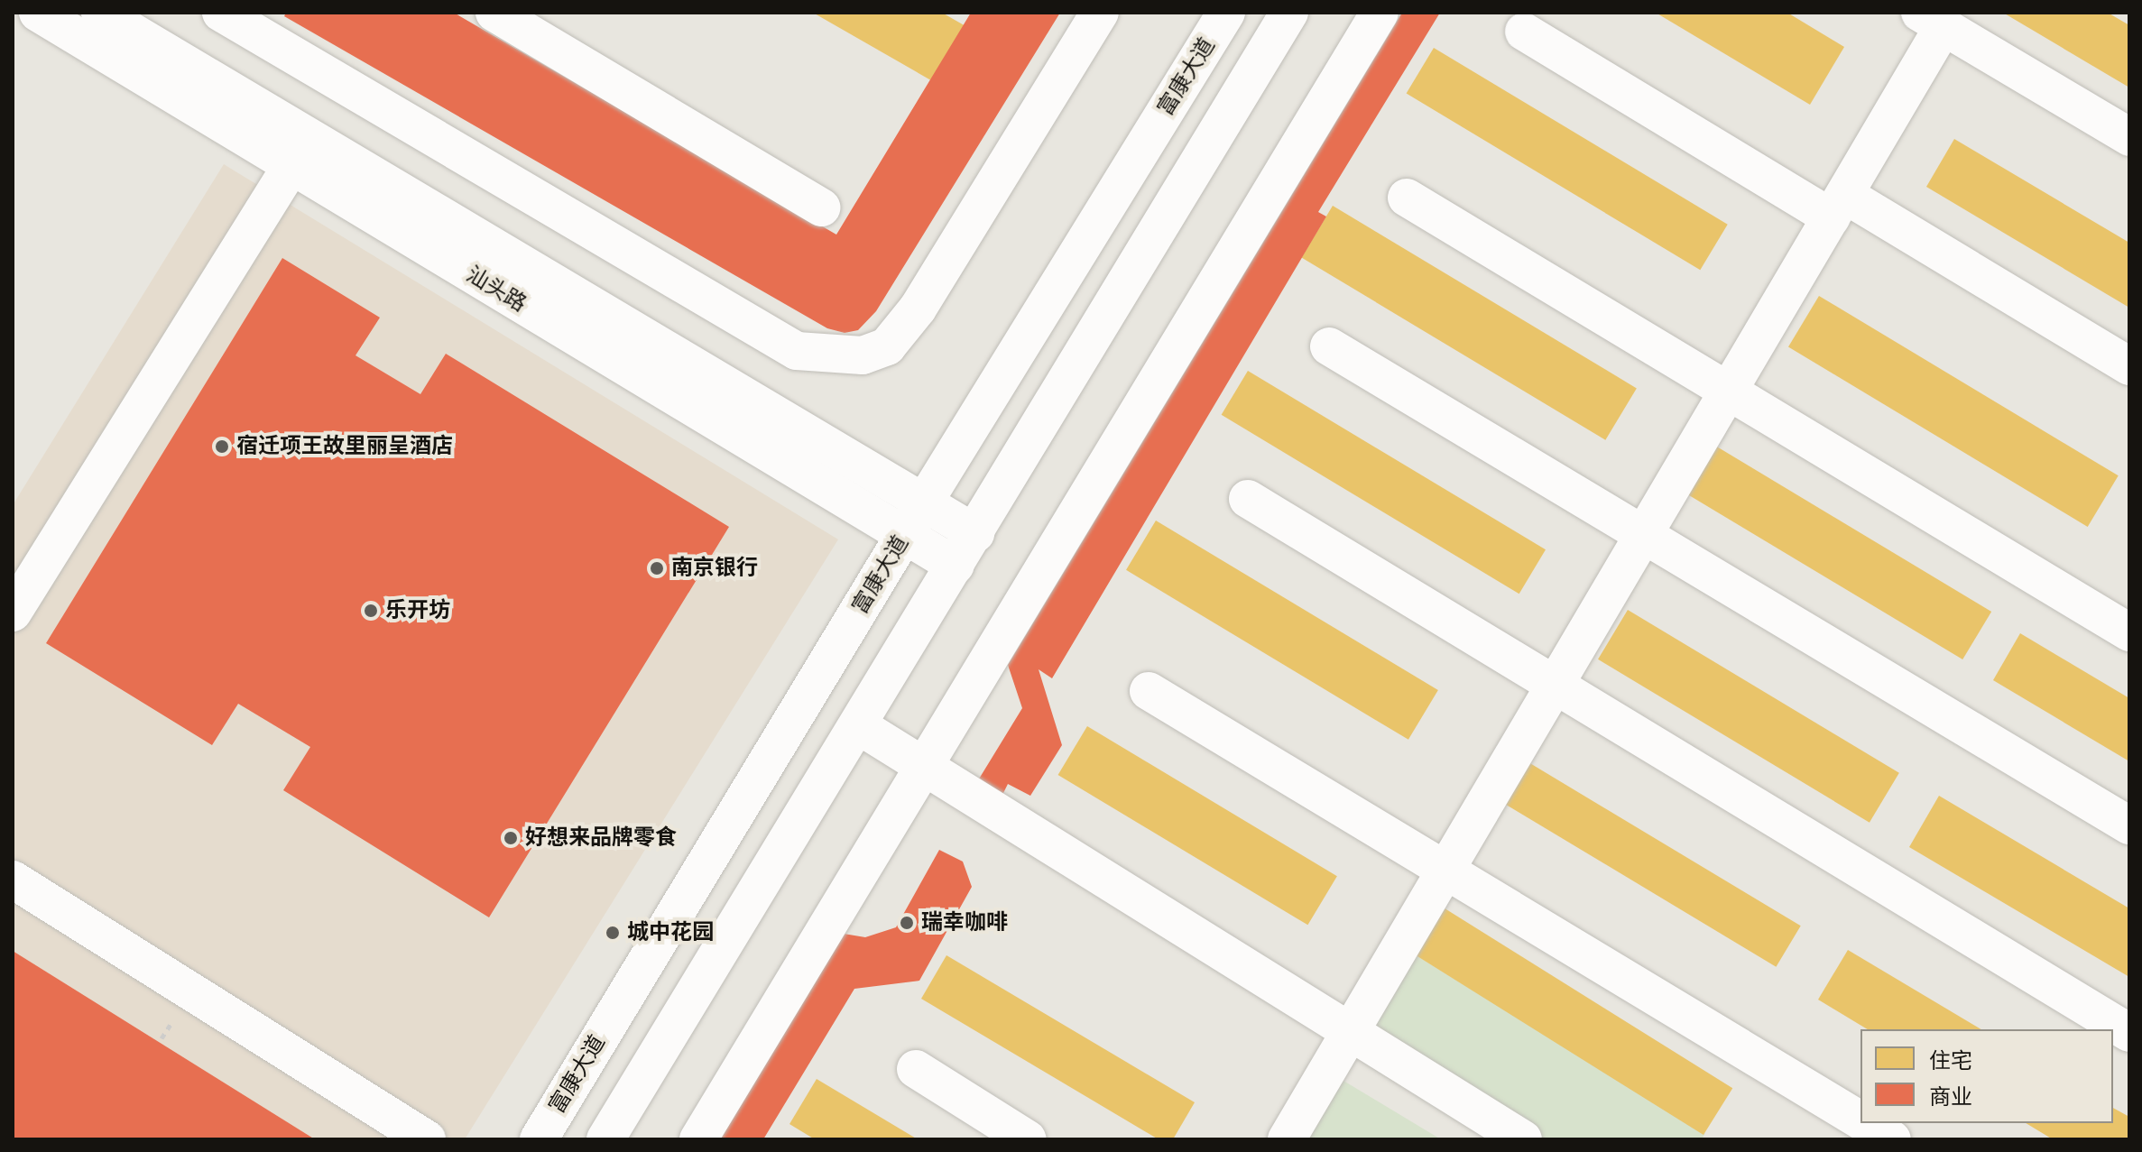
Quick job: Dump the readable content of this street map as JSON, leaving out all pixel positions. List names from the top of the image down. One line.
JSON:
{"streets":{"street":["富康大道","汕头路"]},"crossings":[["富康大道","汕头路"]],"places":["宿迁项王故里丽呈酒店","南京银行","乐开坊","好想来品牌零食","瑞幸咖啡","城中花园"],"legend":["住宅","商业"]}
